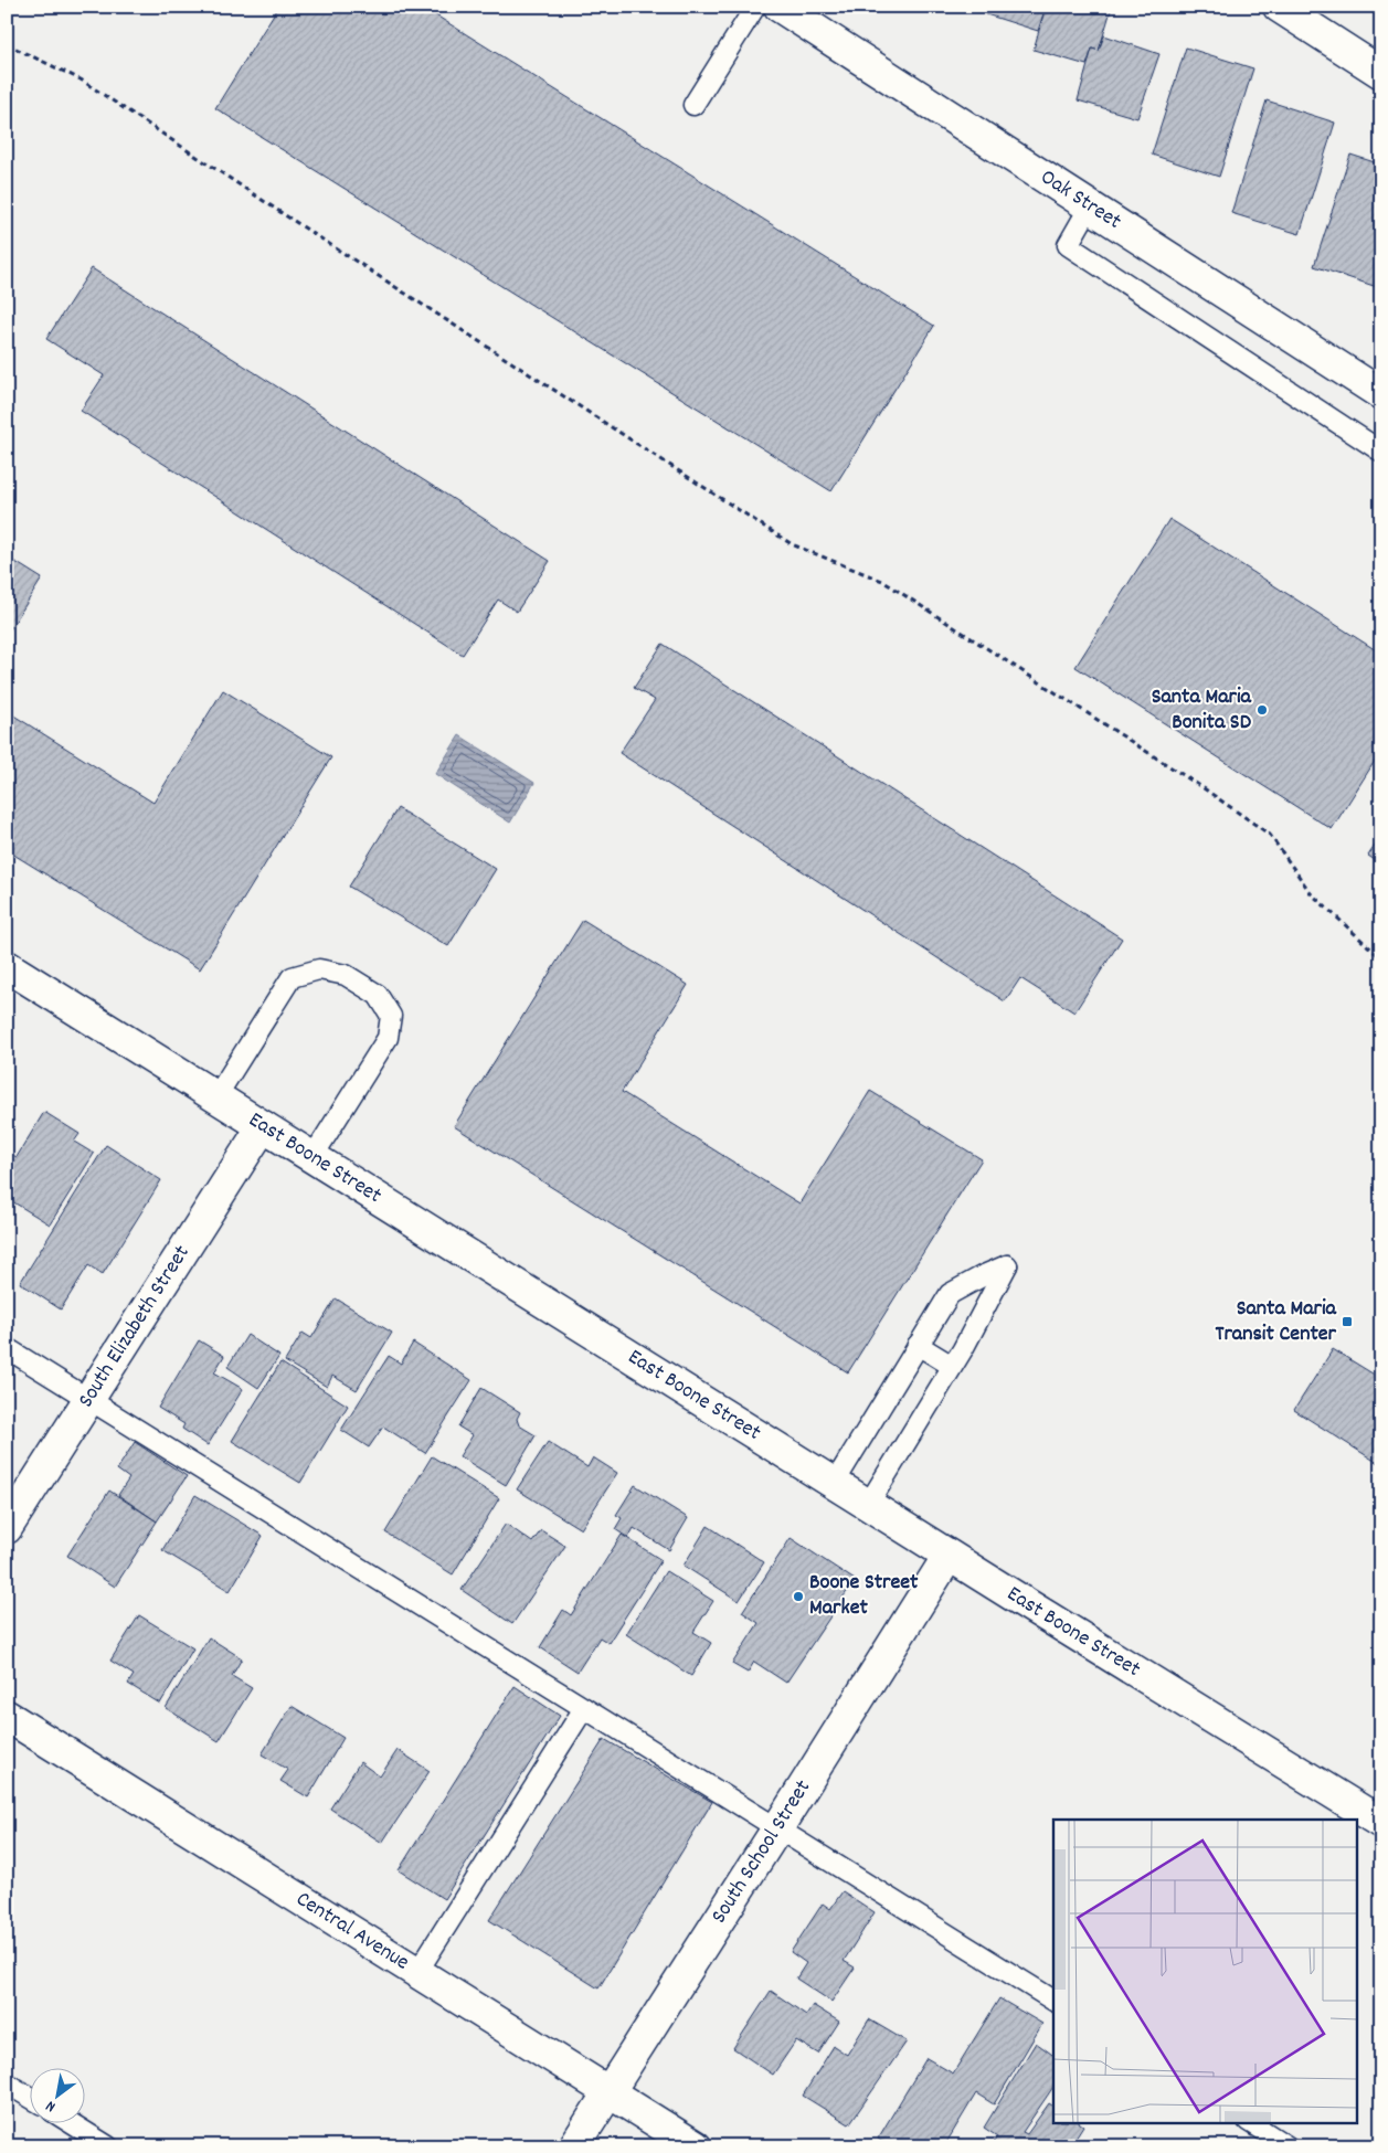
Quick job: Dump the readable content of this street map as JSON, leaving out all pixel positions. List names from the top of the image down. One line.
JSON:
{"streets":{"street":["Oak Street","East Boone Street","South Elizabeth Street","South School Street","Central Avenue"]},"crossings":[["East Boone Street","South Elizabeth Street"],["East Boone Street","South School Street"],["South School Street","Central Avenue"]],"places":{"other":["Santa Maria Bonita SD","Boone Street Market"],"transit":["Santa Maria Transit Center"]},"north":"bottom left"}
